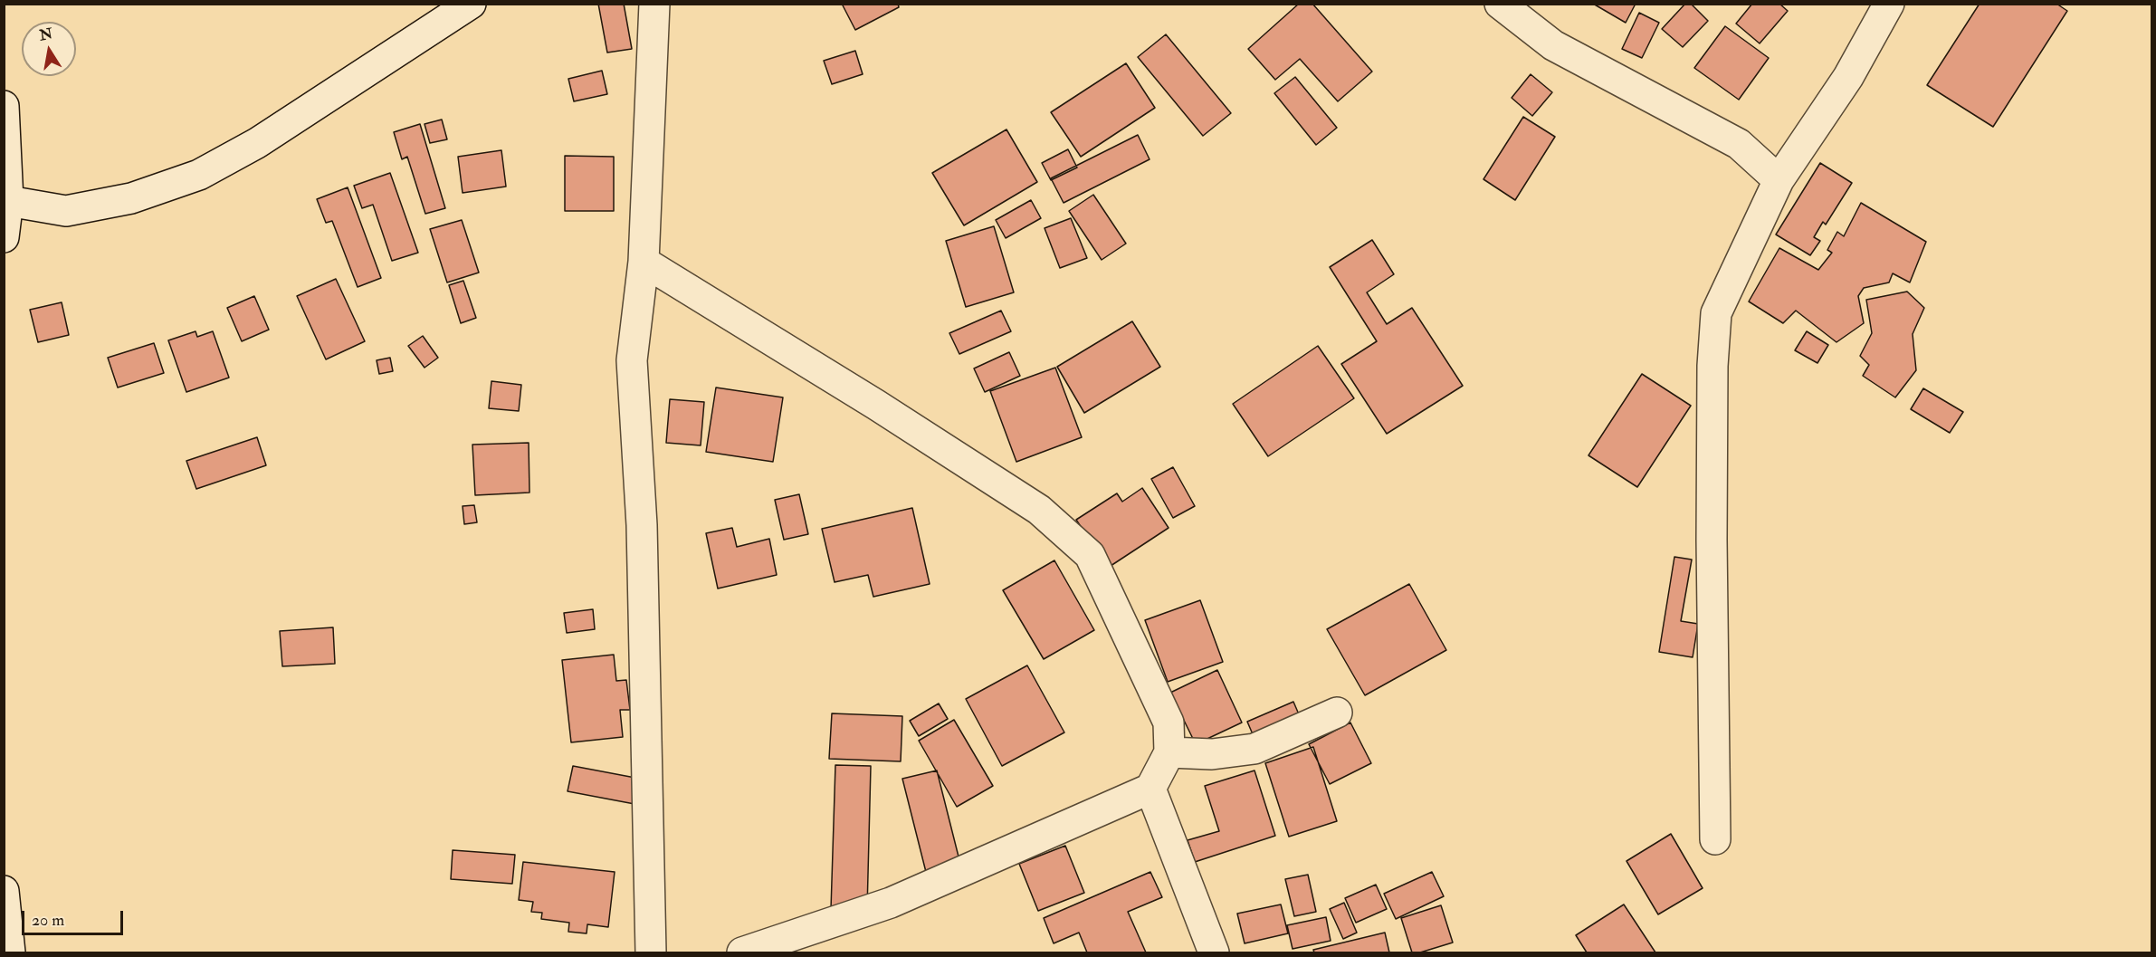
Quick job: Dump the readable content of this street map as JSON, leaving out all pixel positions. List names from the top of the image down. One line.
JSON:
{"scale_bar":"20 m","north":"top"}
